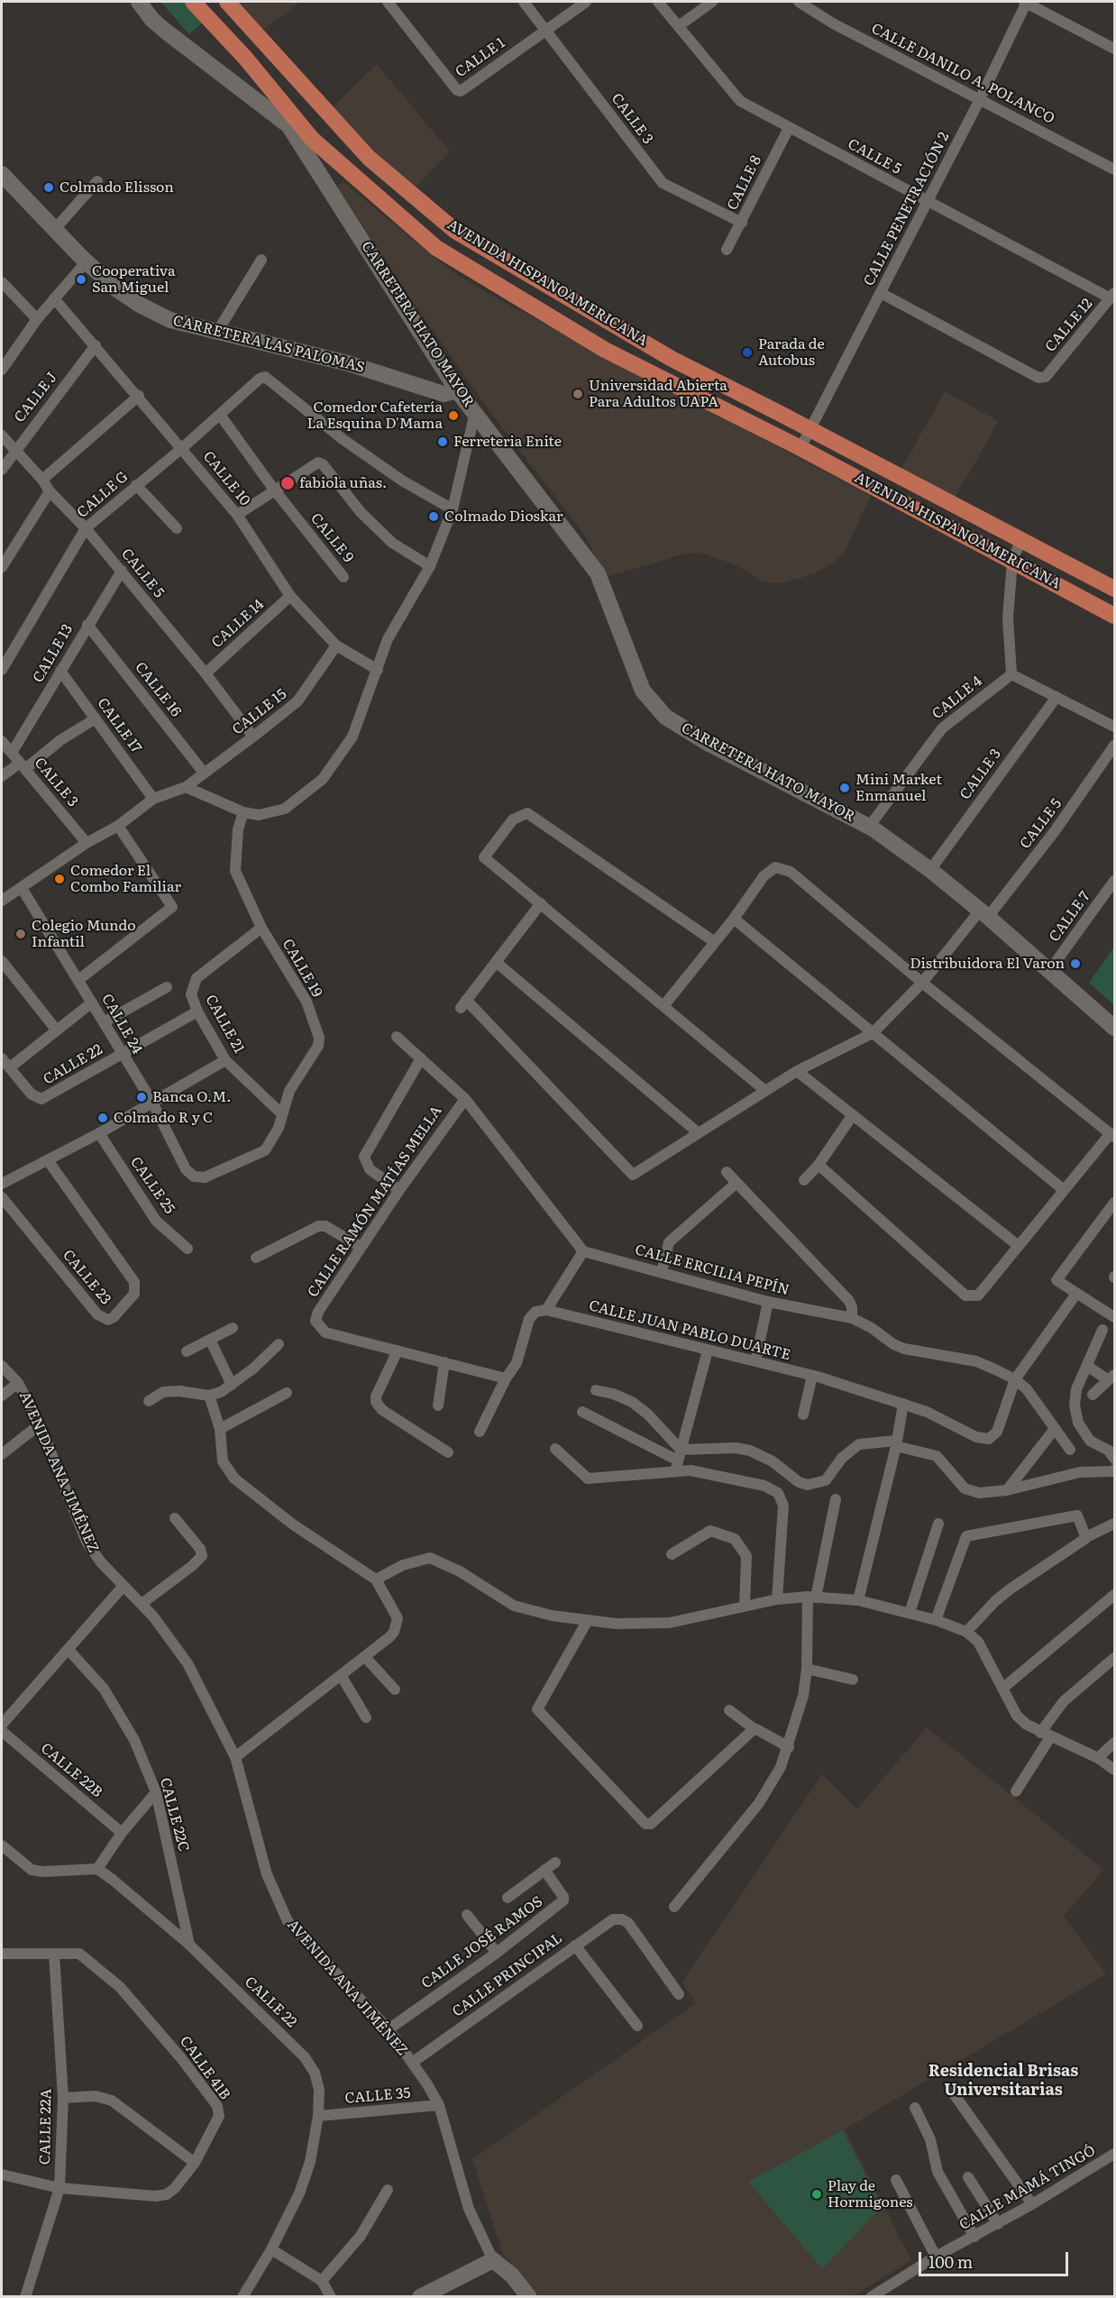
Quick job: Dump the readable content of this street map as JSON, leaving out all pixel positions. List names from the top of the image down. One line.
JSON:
{"streets":{"main road":["AVENIDA HISPANOAMERICANA"],"street":["CALLE 1","CALLE DANILO A. POLANCO","CALLE 3","CALLE 5","CALLE 8","CALLE PENETRACIÓN 2","CARRETERA HATO MAYOR","CALLE 12","CARRETERA LAS PALOMAS","CALLE J","CALLE 10","CALLE G","CALLE 9","CALLE 14","CALLE 13","CALLE 16","CALLE 4","CALLE 15","CALLE 17","CALLE 7","CALLE 19","CALLE 24","CALLE 21","CALLE 22","CALLE 25","CALLE RAMÓN MATÍAS MELLA","CALLE ERCILIA PEPÍN","CALLE 23","CALLE JUAN PABLO DUARTE","AVENIDA ANA JIMÉNEZ","CALLE 22B","CALLE 22C","CALLE JOSÉ RAMOS","CALLE PRINCIPAL","CALLE 41B","CALLE 35","CALLE 22A","CALLE MAMÁ TINGÓ"]},"crossings":[["CALLE 1","CALLE 3"],["CALLE DANILO A. POLANCO","CALLE PENETRACIÓN 2"],["CALLE 3","CALLE 8"],["CALLE 3","CARRETERA HATO MAYOR"],["CALLE 3","CALLE 13"],["CALLE 3","CALLE 15"],["CALLE 5","CALLE 8"],["CALLE 5","CALLE PENETRACIÓN 2"],["CALLE 5","CARRETERA HATO MAYOR"],["CALLE 5","CALLE 12"],["CALLE 5","CALLE J"],["CALLE 5","CALLE G"],["CALLE 5","CALLE 14"],["CALLE 5","CALLE 13"],["CALLE 5","CALLE 15"],["CALLE PENETRACIÓN 2","AVENIDA HISPANOAMERICANA"],["CALLE PENETRACIÓN 2","CALLE 12"],["CARRETERA HATO MAYOR","CARRETERA LAS PALOMAS"],["CARRETERA HATO MAYOR","CALLE 4"],["CARRETERA HATO MAYOR","CALLE 7"],["CALLE J","CALLE 10"],["CALLE 10","CALLE G"],["CALLE 10","CALLE 14"],["CALLE 10","CALLE 15"],["CALLE G","CALLE 9"],["CALLE 13","CALLE 16"],["CALLE 13","CALLE 17"],["CALLE 16","CALLE 15"],["CALLE 15","CALLE 17"],["CALLE 15","CALLE 24"],["CALLE 19","CALLE 24"],["CALLE 19","CALLE 21"],["CALLE 24","CALLE 22"],["CALLE 21","CALLE 22"],["CALLE 22","CALLE 22C"],["CALLE 22","CALLE 35"],["CALLE ERCILIA PEPÍN","CALLE JUAN PABLO DUARTE"],["AVENIDA ANA JIMÉNEZ","CALLE JOSÉ RAMOS"],["AVENIDA ANA JIMÉNEZ","CALLE PRINCIPAL"],["AVENIDA ANA JIMÉNEZ","CALLE 35"],["CALLE 41B","CALLE 22A"]],"districts":["Residencial Brisas Universitarias"],"places":["Colmado Elisson","Cooperativa San Miguel","Parada de Autobus","Universidad Abierta Para Adultos UAPA","Comedor Cafetería La Esquina D'Mama","Ferreteria Enite","fabiola uñas.","Colmado Dioskar","Mini Market Enmanuel","Comedor El Combo Familiar","Colegio Mundo Infantil","Distribuidora El Varon","Banca O.M.","Colmado R y C","Play de Hormigones"],"scale_bar":"100 m"}
